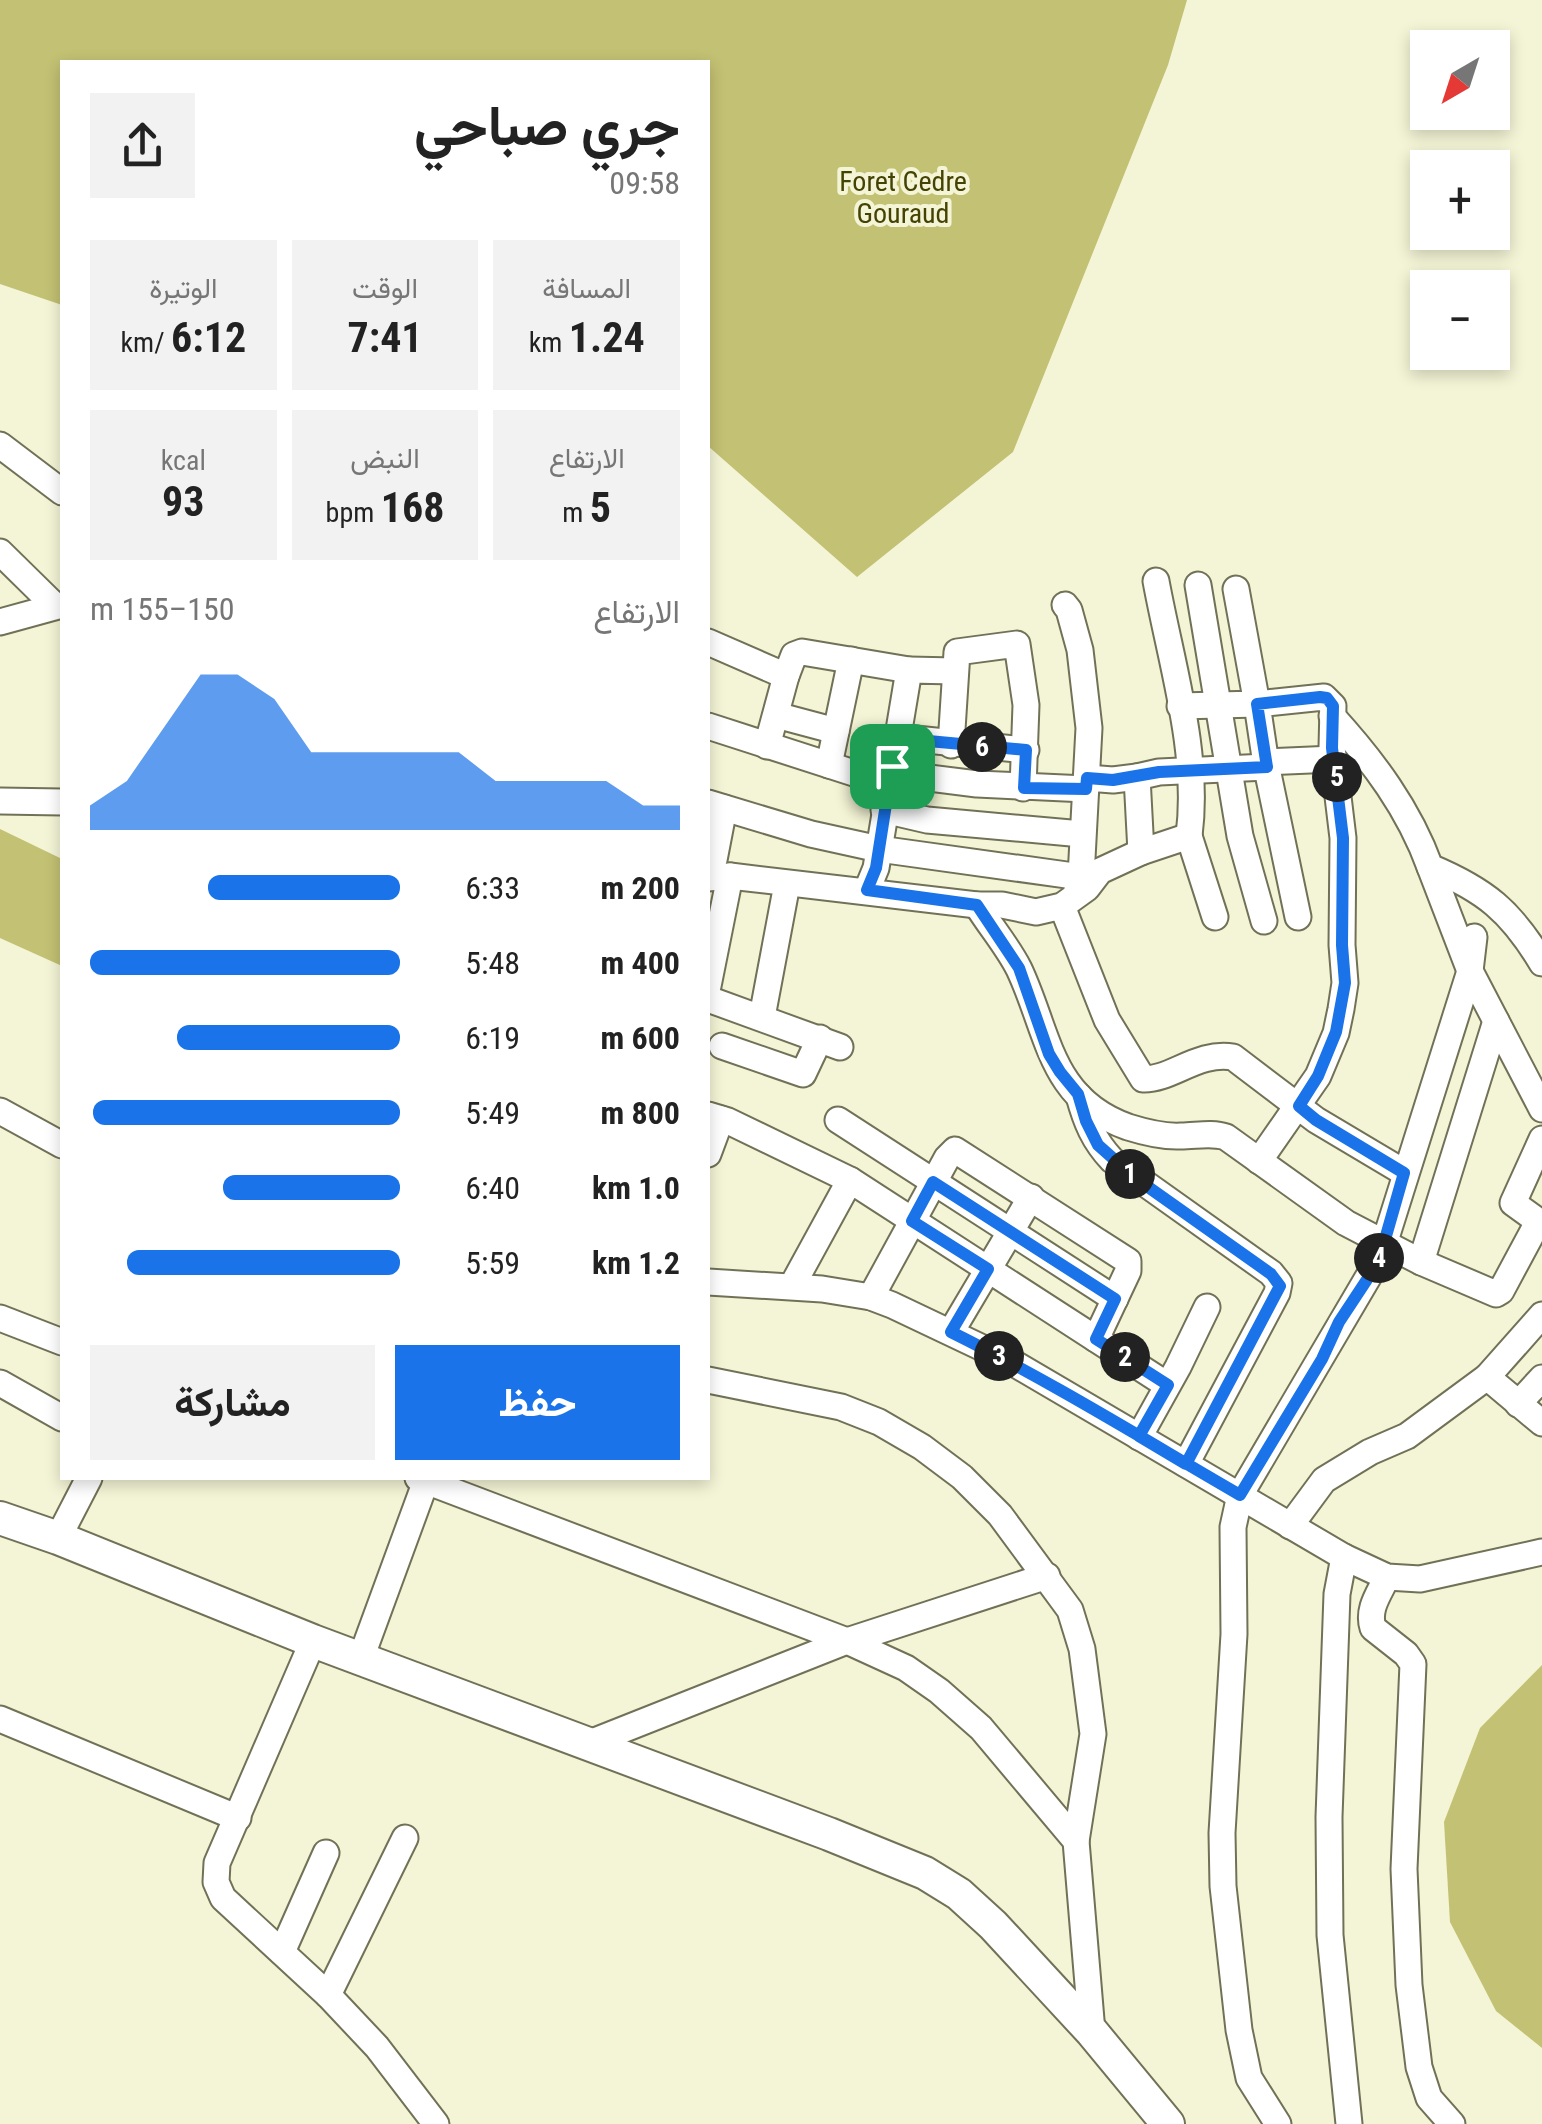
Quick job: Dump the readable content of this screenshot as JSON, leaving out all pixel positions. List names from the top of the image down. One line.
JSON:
{"parks":["Foret Cedre Gouraud"],"north":"bottom left","page":{"map_buttons":["+","−"],"heading":["جري صباحي","09:58"],"stats":[["المسافة","1.24 km"],["الوقت","7:41"],["الوتيرة","6:12 /km"],["الارتفاع","5 m"],["النبض","168 bpm"],["kcal","93"]],"chart":["الارتفاع","150–155 m"],"pins":["6","5","1","4","3","2"],"list":[{"name":"200 m","note":"6:33"},{"name":"400 m","note":"5:48"},{"name":"600 m","note":"6:19"},{"name":"800 m","note":"5:49"},{"name":"1.0 km","note":"6:40"},{"name":"1.2 km","note":"5:59"}],"buttons":["حفظ","مشاركة"]}}
